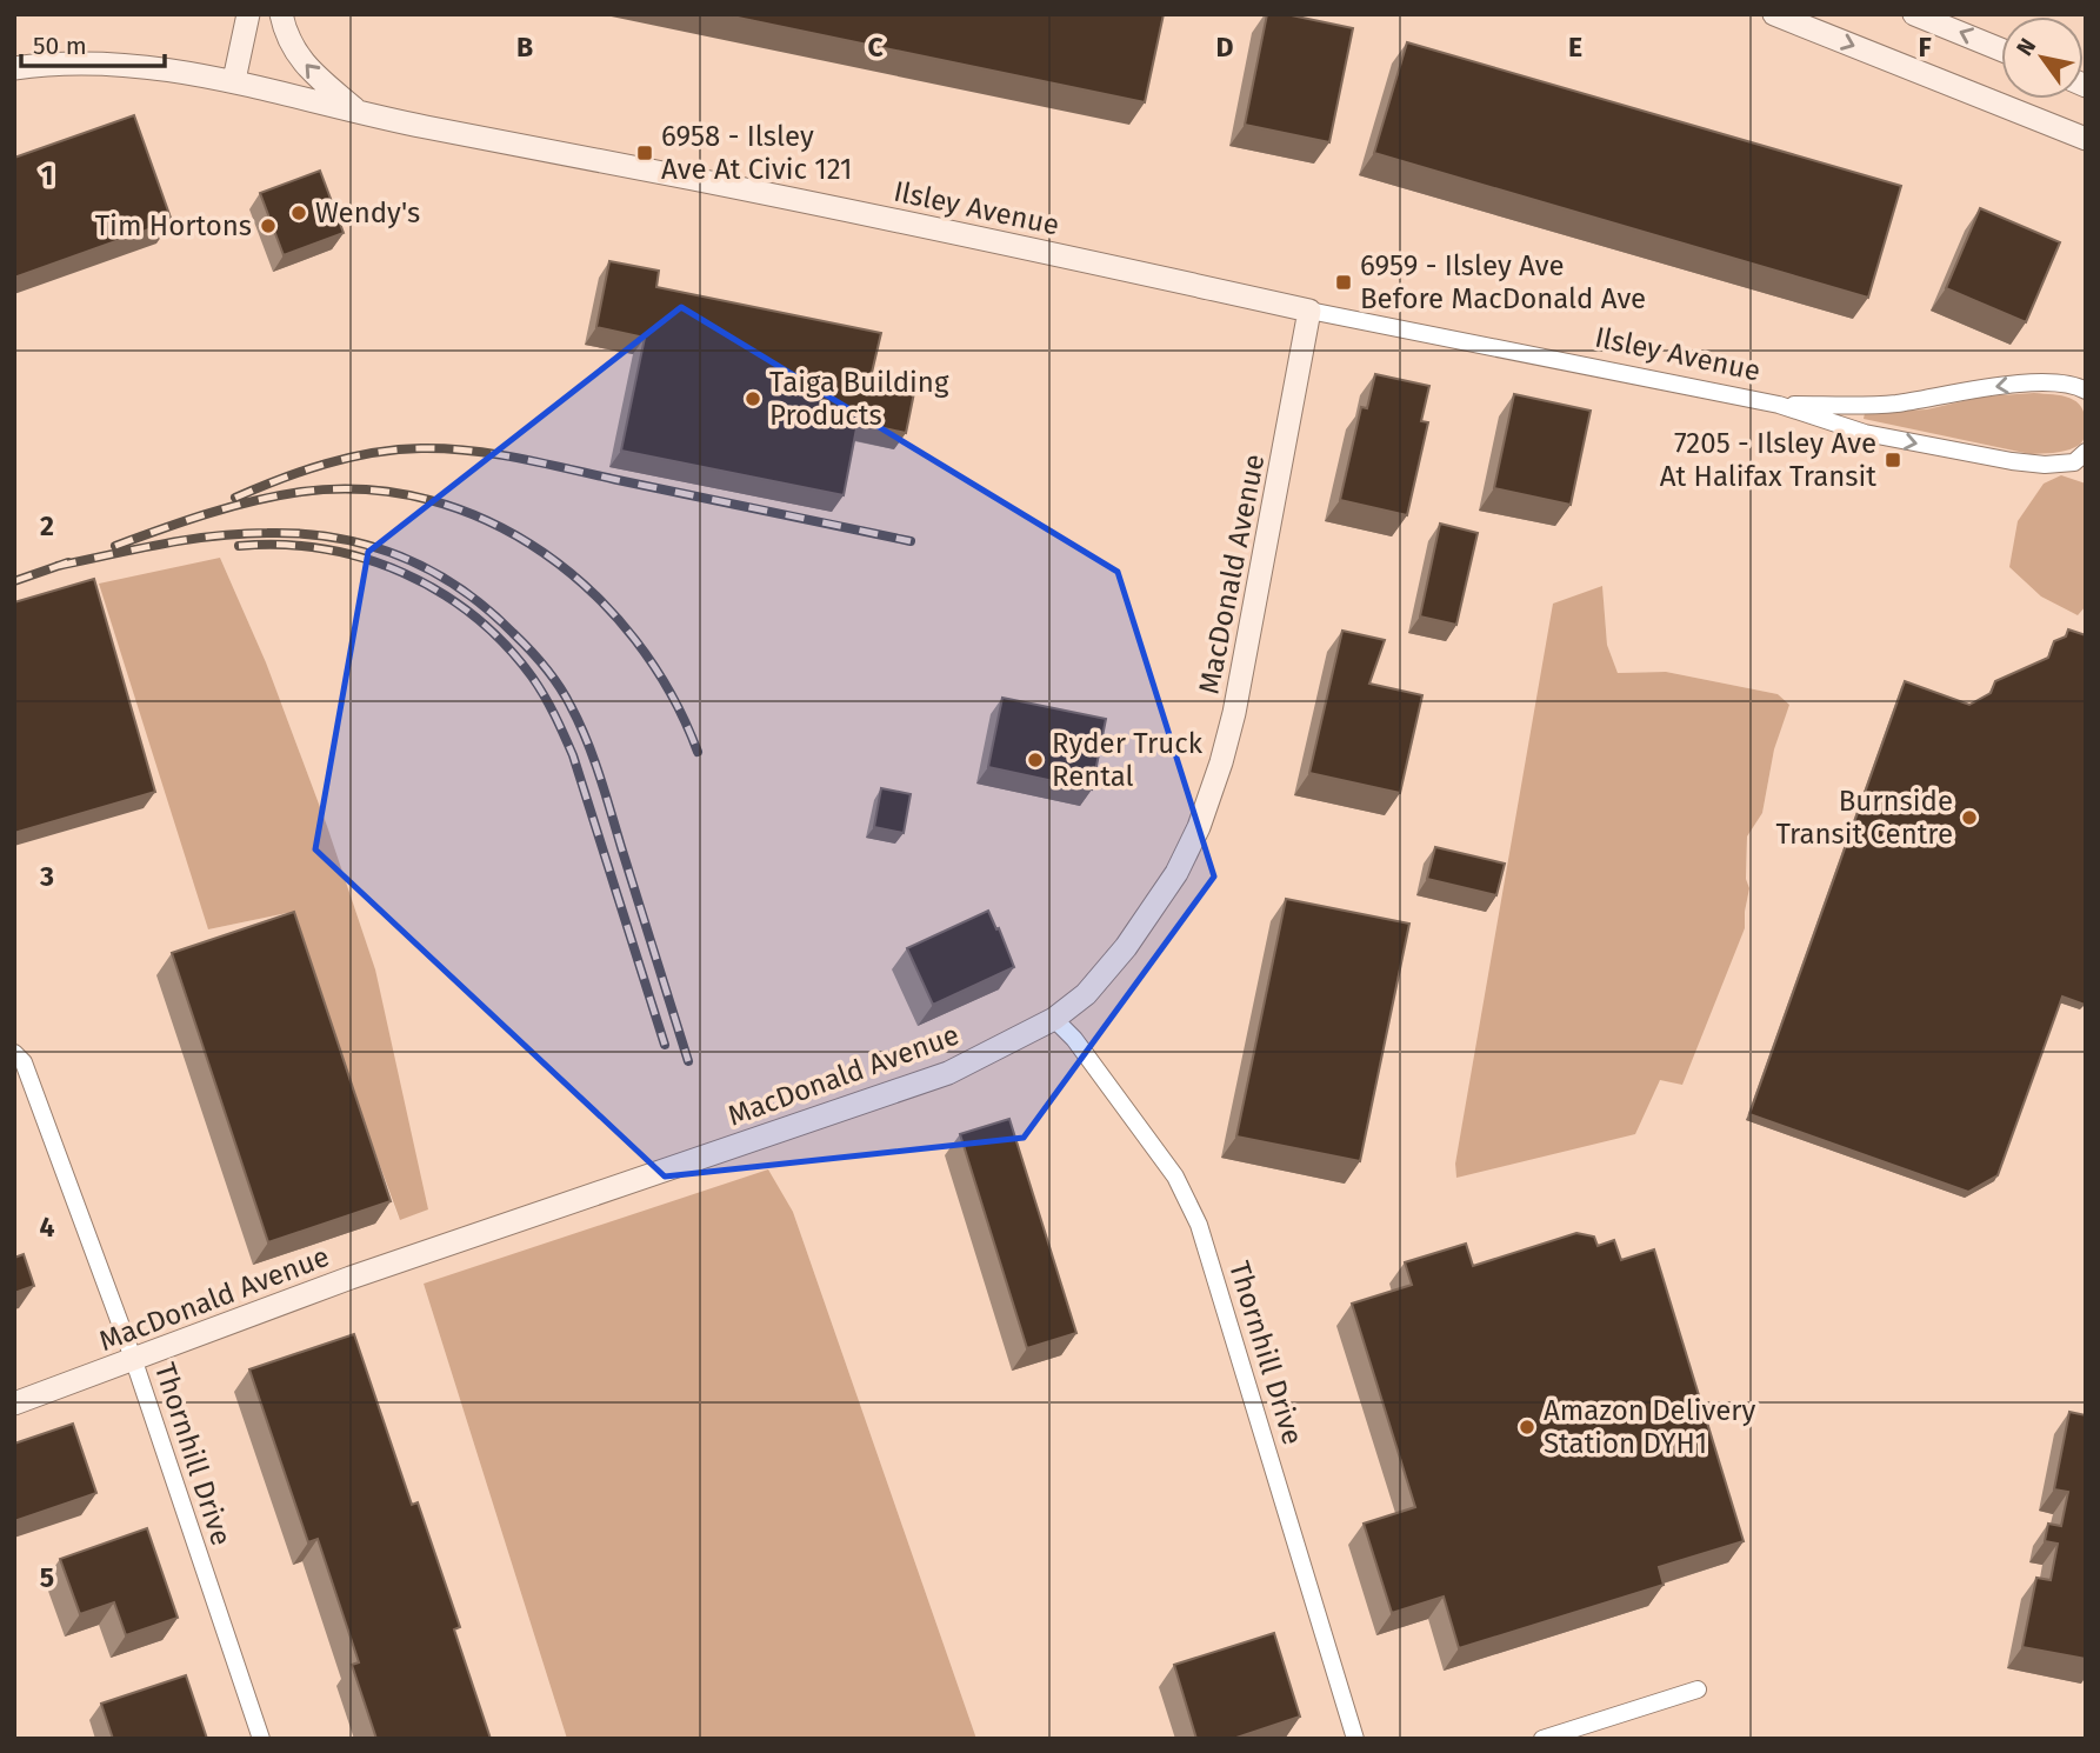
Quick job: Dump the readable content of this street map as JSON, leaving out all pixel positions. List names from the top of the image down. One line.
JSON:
{"streets":{"street":["Ilsley Avenue","MacDonald Avenue","Thornhill Drive"]},"crossings":[["Ilsley Avenue","MacDonald Avenue"],["MacDonald Avenue","Thornhill Drive"]],"places":{"transit":["6958 - Ilsley Ave At Civic 121","6959 - Ilsley Ave Before MacDonald Ave","7205 - Ilsley Ave At Halifax Transit"],"other":["Wendy's","Tim Hortons","Taiga Building Products","Ryder Truck Rental","Burnside Transit Centre","Amazon Delivery Station DYH1"]},"scale_bar":"50 m","north":"top left","grid":{"columns":["B","C","D","E","F"],"rows":["1","2","3","4","5"]}}
